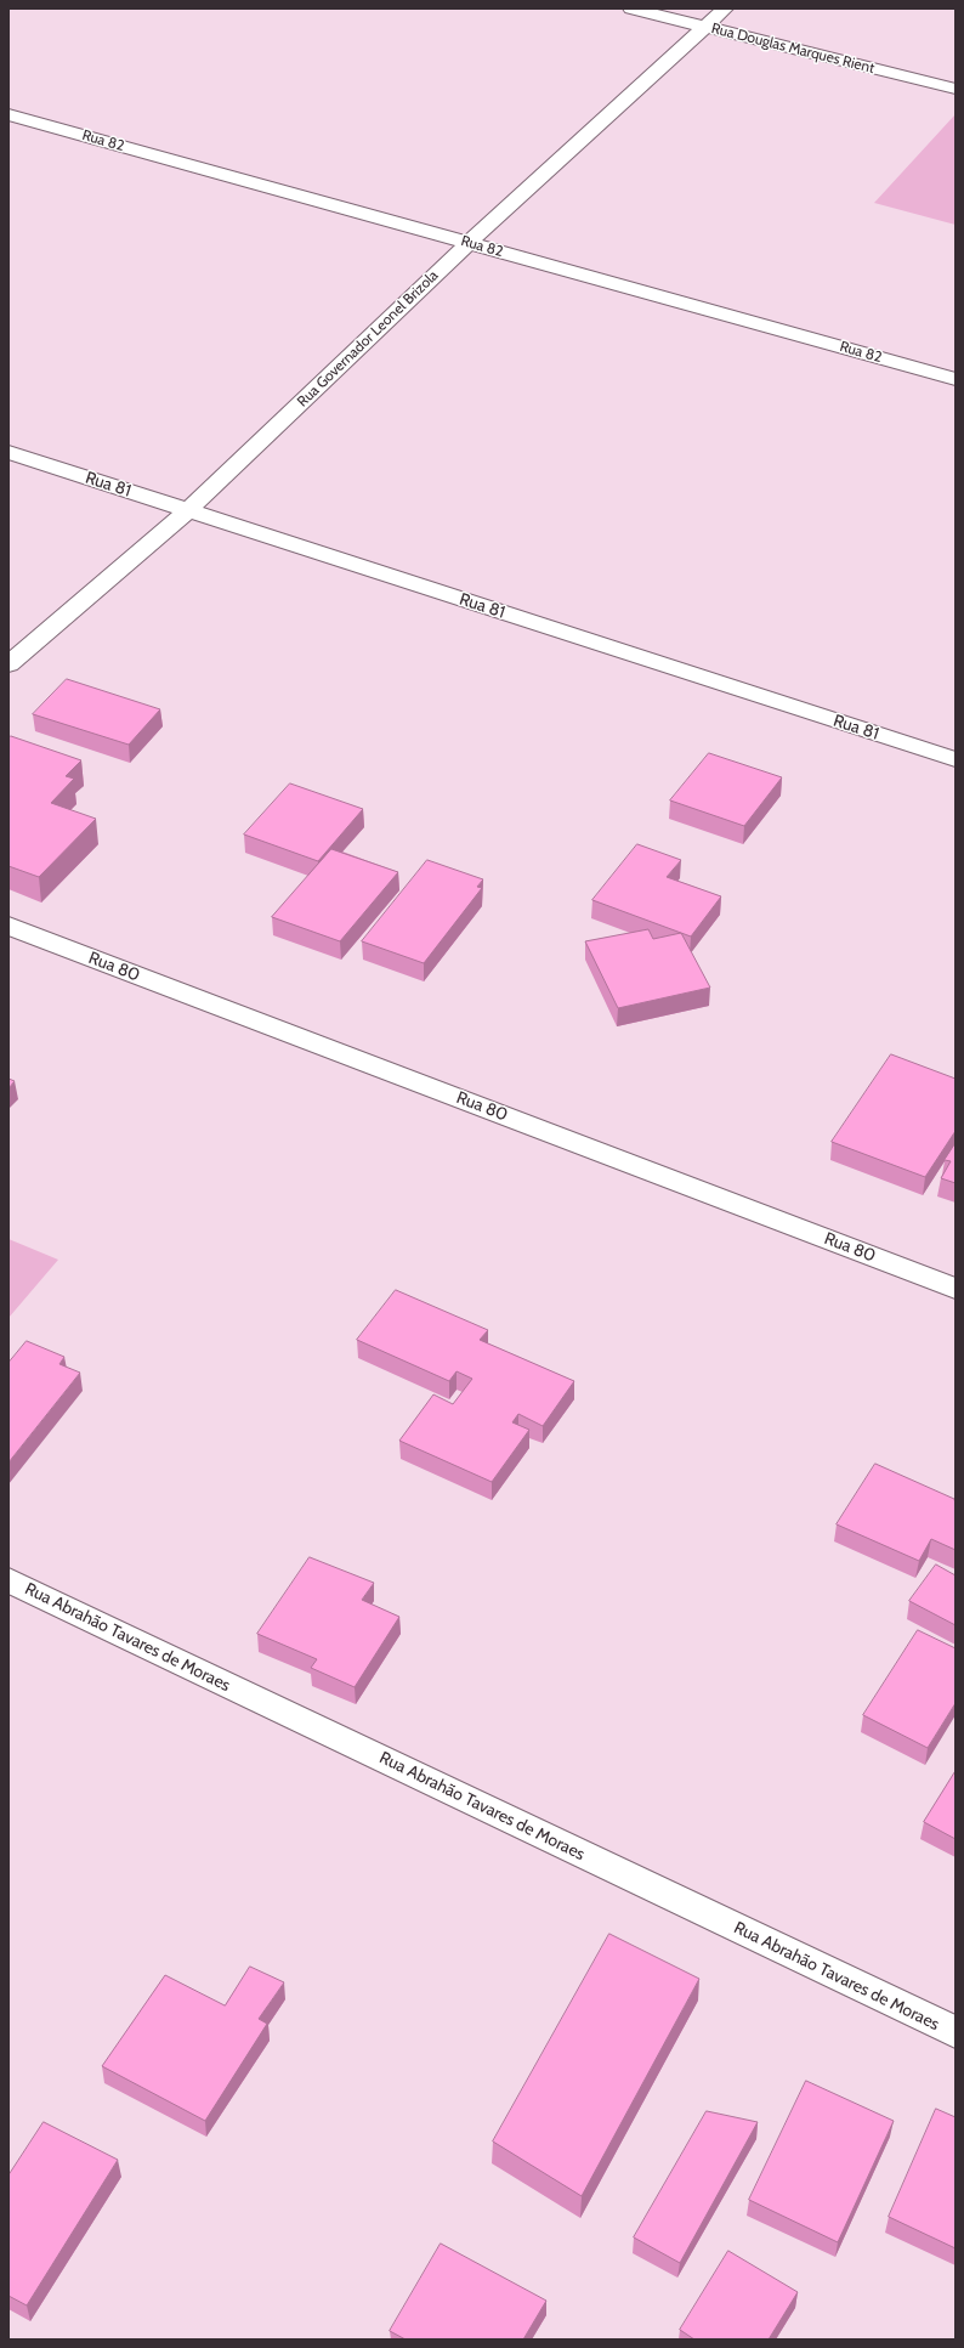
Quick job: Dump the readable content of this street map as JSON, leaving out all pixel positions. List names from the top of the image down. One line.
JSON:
{"streets":{"street":["Rua Douglas Marques Rient","Rua 82","Rua Governador Leonel Brizola","Rua 81","Rua 80","Rua Abrahão Tavares de Moraes"]},"crossings":[["Rua Douglas Marques Rient","Rua Governador Leonel Brizola"],["Rua 82","Rua Governador Leonel Brizola"],["Rua Governador Leonel Brizola","Rua 81"]]}
